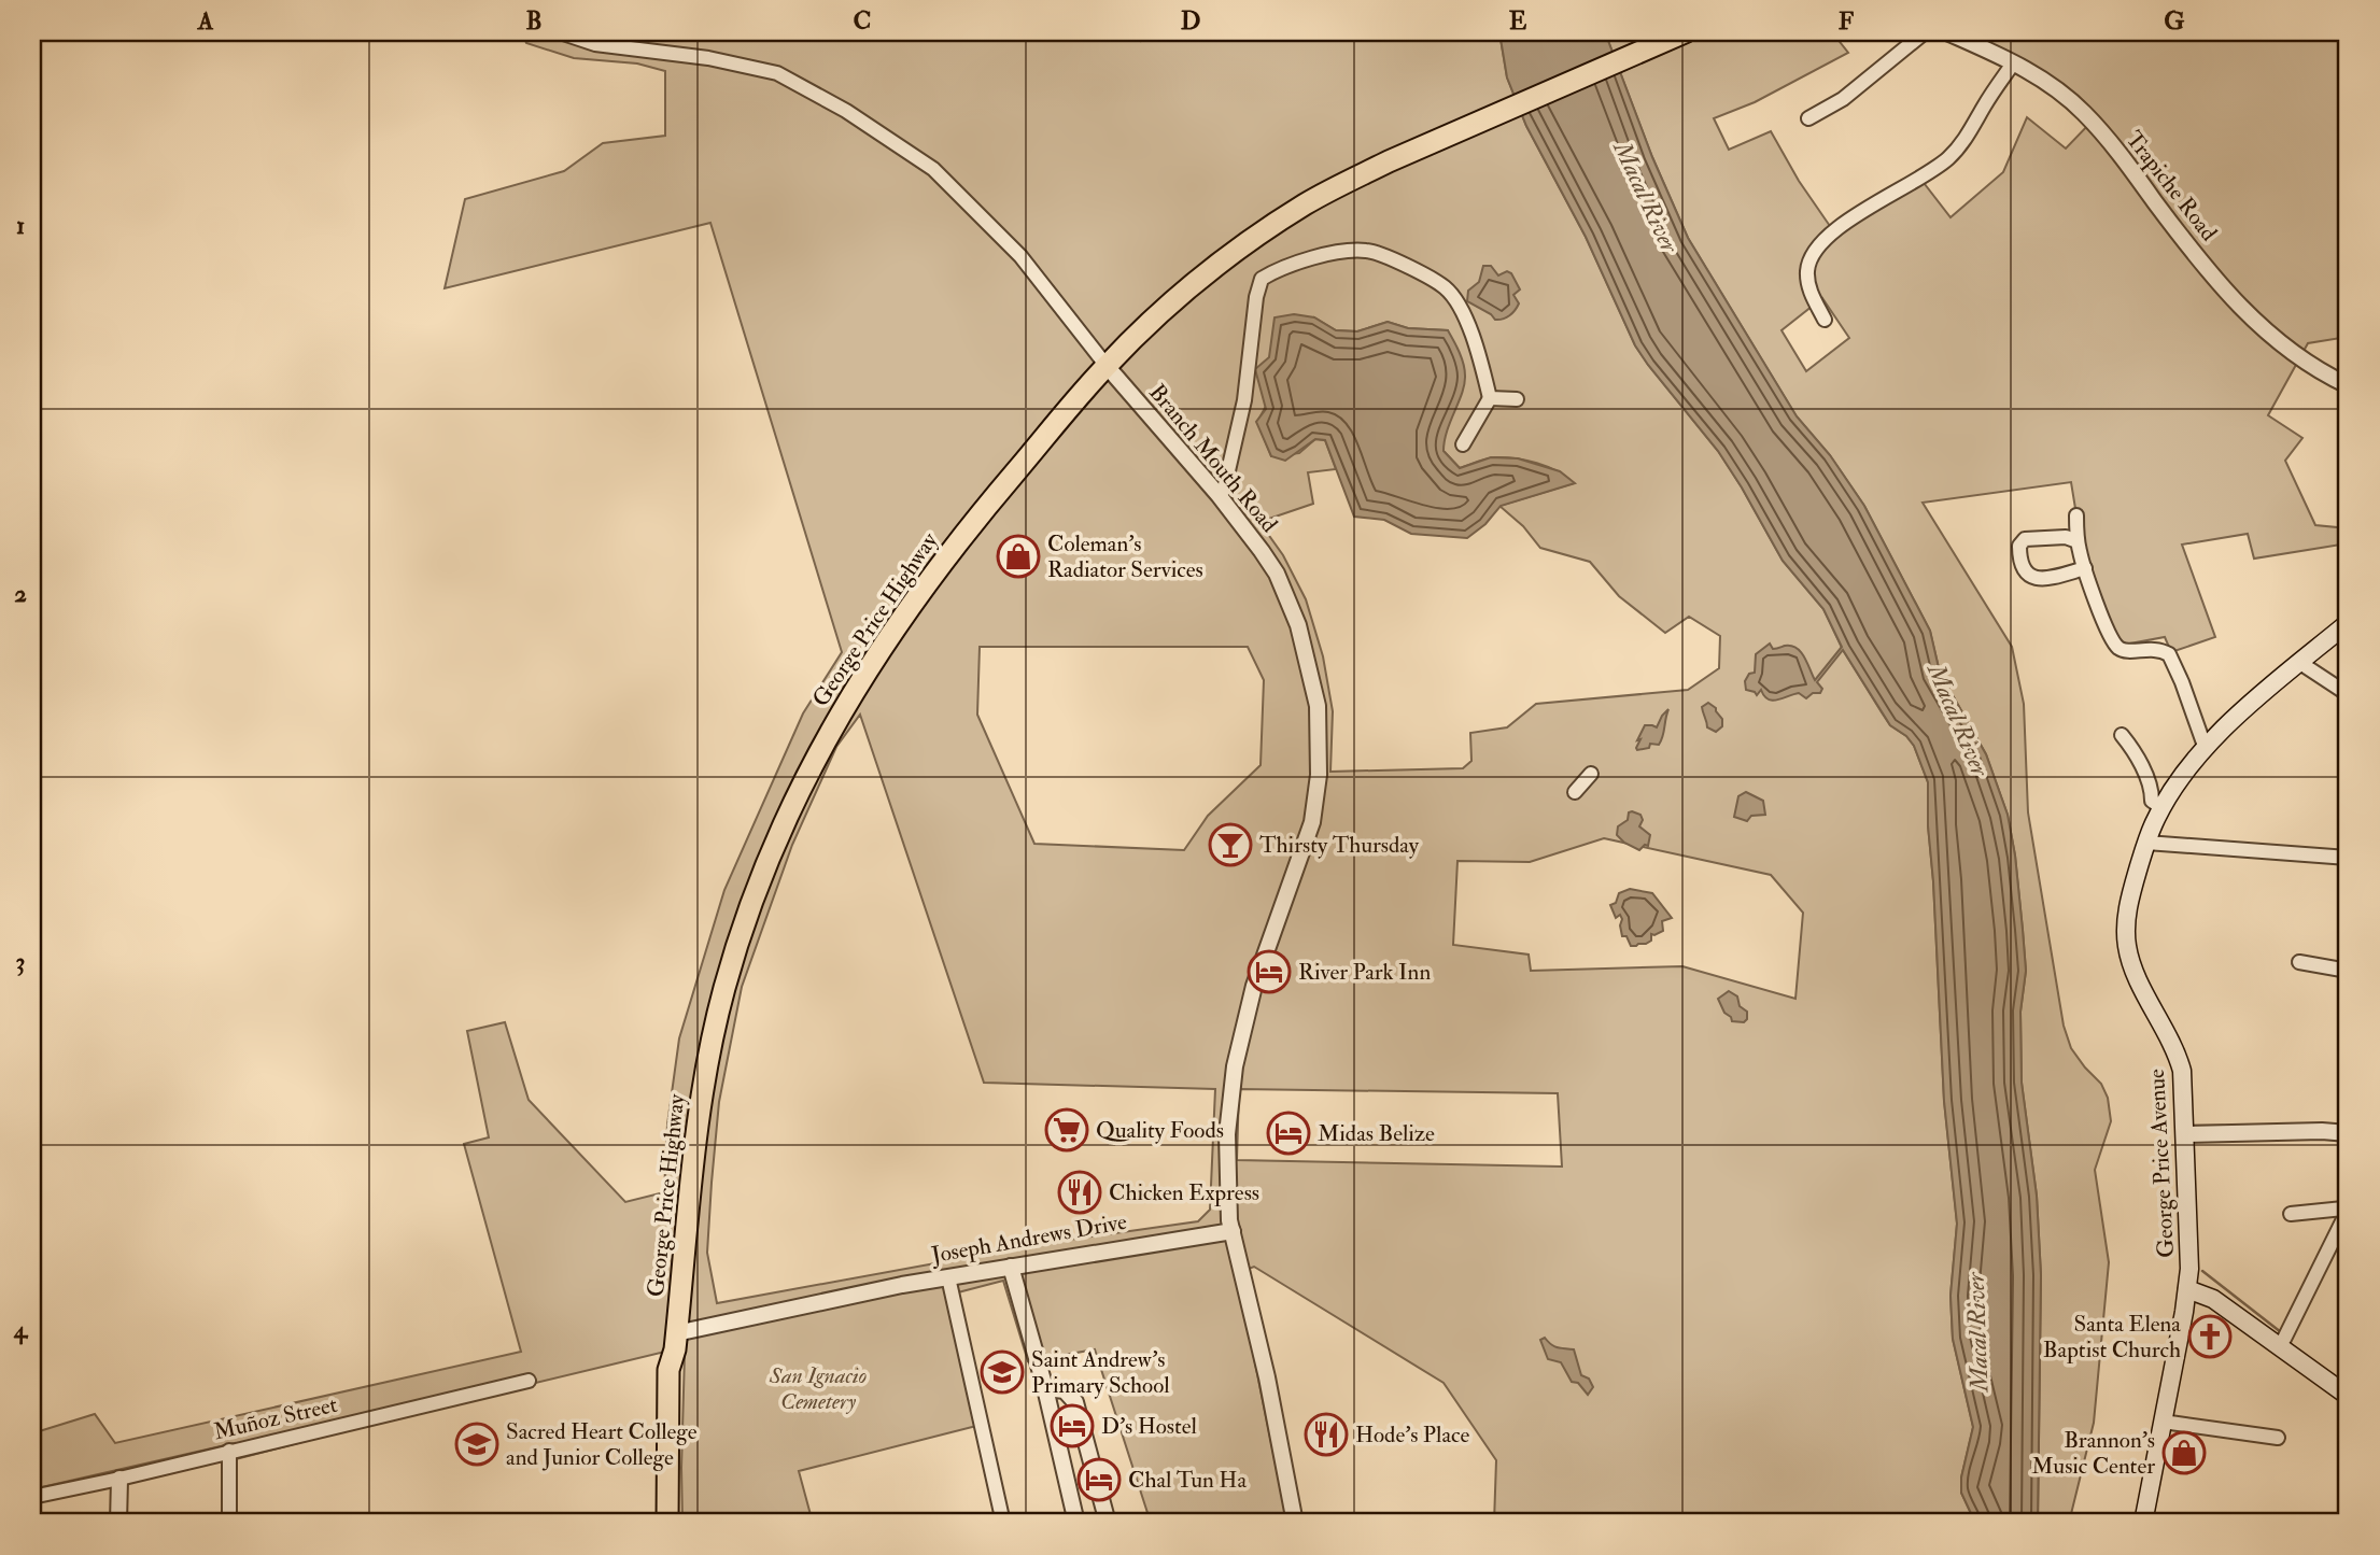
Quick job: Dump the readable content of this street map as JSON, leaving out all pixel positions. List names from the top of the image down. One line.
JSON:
{"streets":{"highway":["George Price Highway"],"main road":["George Price Avenue"],"street":["Trapiche Road","Branch Mouth Road","Joseph Andrews Drive","Muñoz Street"]},"crossings":[["Branch Mouth Road","George Price Highway"],["Branch Mouth Road","Joseph Andrews Drive"],["George Price Highway","Joseph Andrews Drive"]],"water":["Macal River"],"parks":["San Ignacio Cemetery"],"places":{"shop":["Coleman's Radiator Services","Brannon's Music Center"],"bar":["Thirsty Thursday"],"hotel":["River Park Inn","Midas Belize","D's Hostel","Chal Tun Ha"],"supermarket":["Quality Foods"],"restaurant":["Chicken Express","Hode's Place"],"church":["Santa Elena Baptist Church"],"school or university":["Saint Andrew's Primary School","Sacred Heart College and Junior College"]},"grid":{"columns":["A","B","C","D","E","F","G"],"rows":["1","2","3","4"]}}
